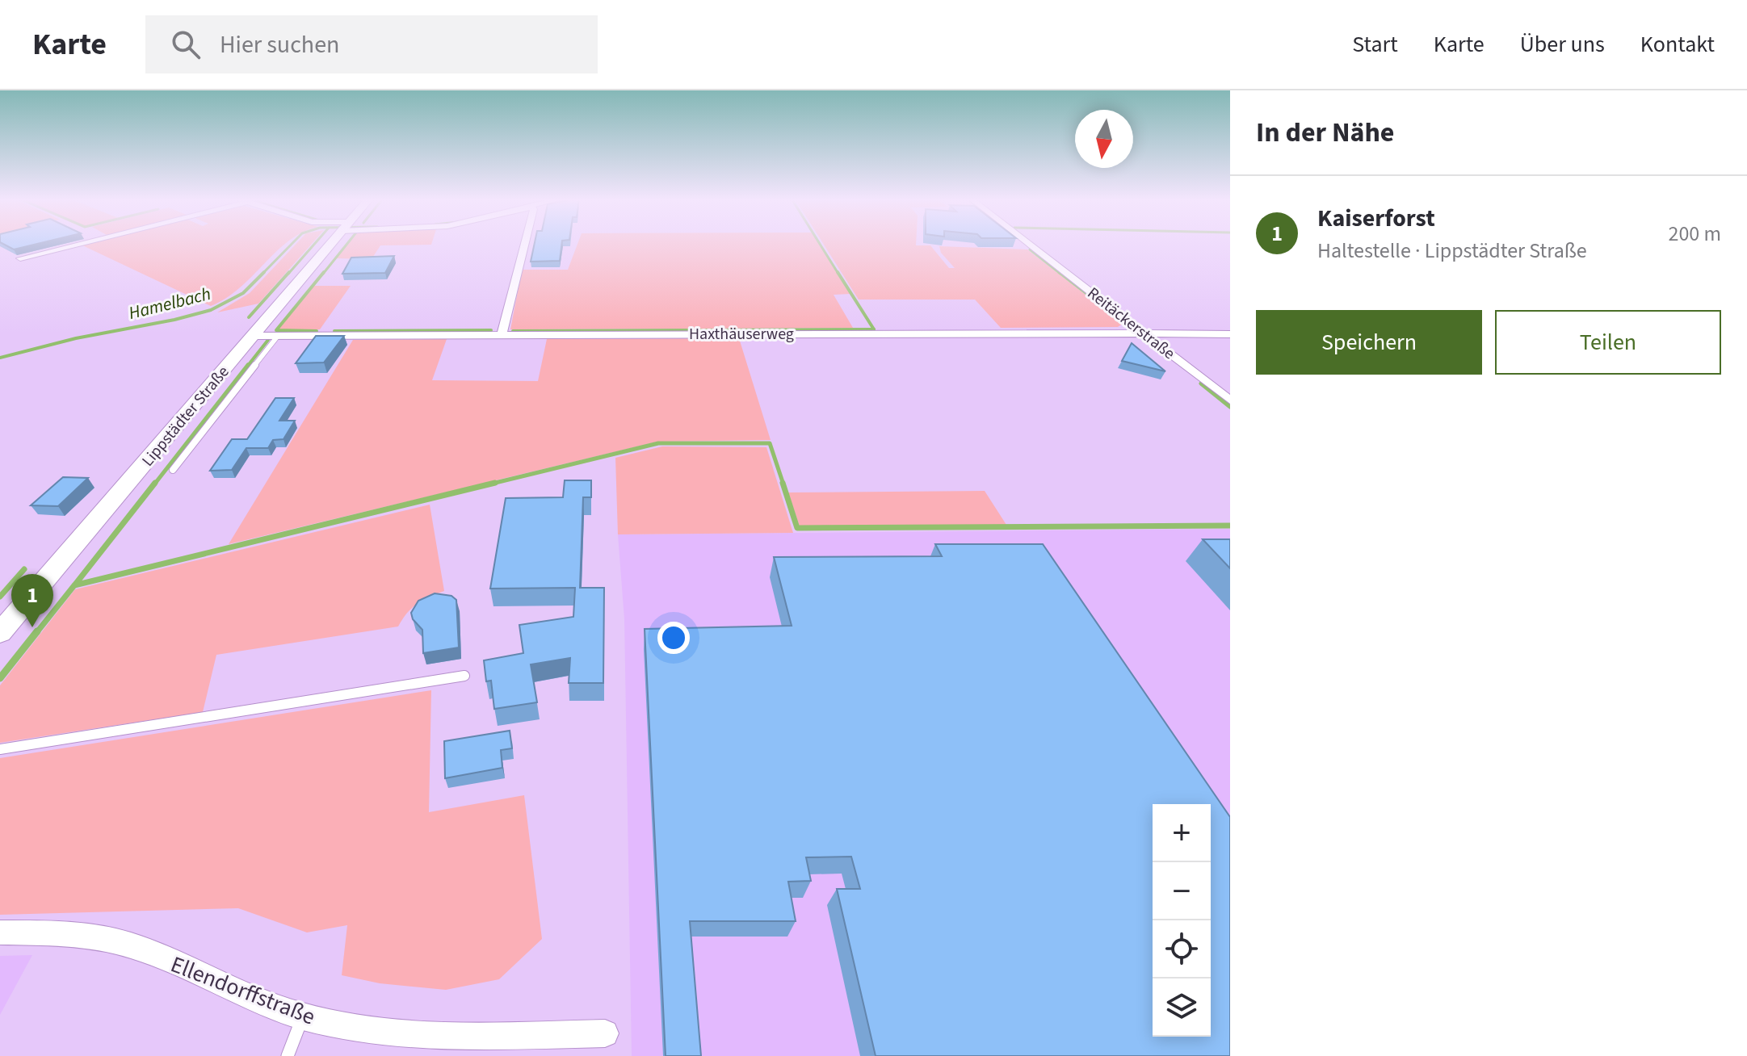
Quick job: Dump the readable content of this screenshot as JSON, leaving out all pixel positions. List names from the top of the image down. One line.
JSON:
{"streets":{"street":["Reitäckerstraße","Haxthäuserweg","Lippstädter Straße","Ellendorffstraße"]},"crossings":[["Reitäckerstraße","Haxthäuserweg"],["Haxthäuserweg","Lippstädter Straße"]],"water":["Hamelbach"],"north":"bottom","page":{"header":"Karte","search":"Hier suchen","nav":["Start","Karte","Über uns","Kontakt"],"heading":"In der Nähe","list":[{"mark":"1","name":"Kaiserforst","note":"Haltestelle · Lippstädter Straße","value":"200 m"}],"buttons":["Speichern","Teilen"],"pins":"1","map_buttons":["+","−"]}}
